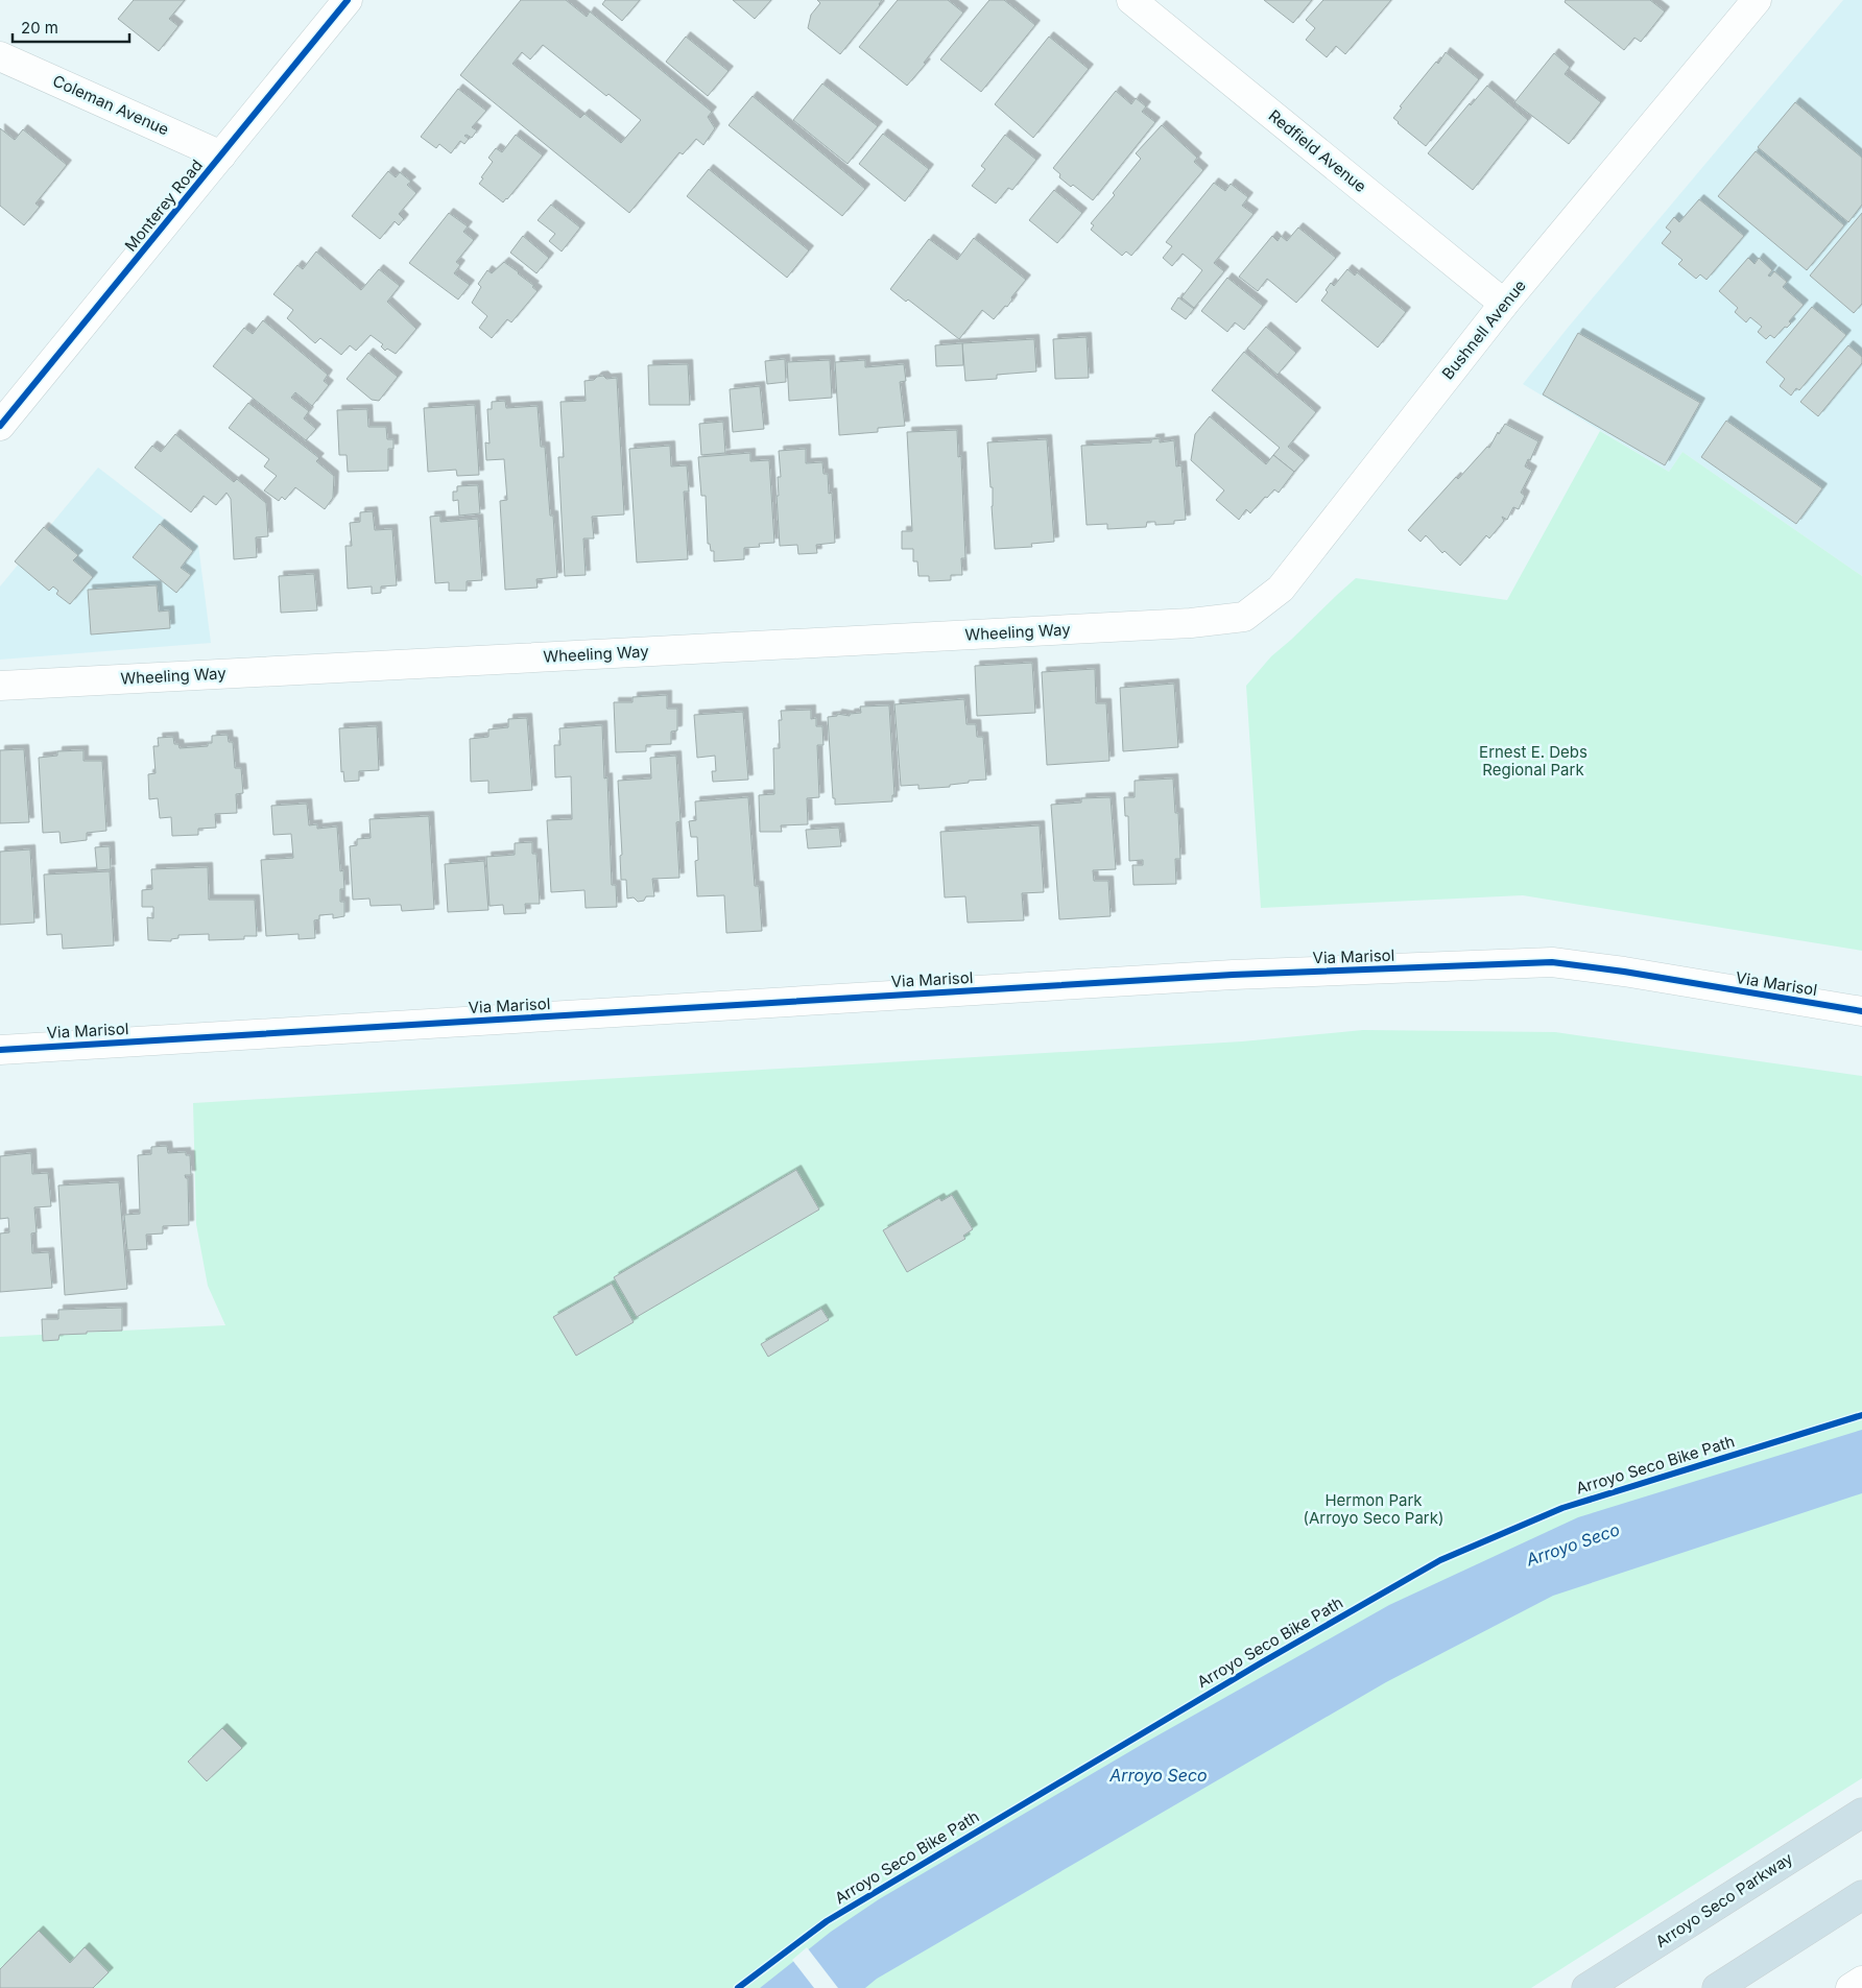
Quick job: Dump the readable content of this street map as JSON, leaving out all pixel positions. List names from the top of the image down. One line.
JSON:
{"streets":{"highway":["Arroyo Seco Parkway"],"street":["Coleman Avenue","Redfield Avenue","Monterey Road","Bushnell Avenue","Wheeling Way","Via Marisol"],"cycle path":["Arroyo Seco Bike Path"]},"crossings":[["Coleman Avenue","Monterey Road"],["Redfield Avenue","Bushnell Avenue"],["Bushnell Avenue","Wheeling Way"]],"water":["Arroyo Seco"],"parks":["Ernest E. Debs Regional Park","Hermon Park (Arroyo Seco Park)"],"scale_bar":"20 m"}
